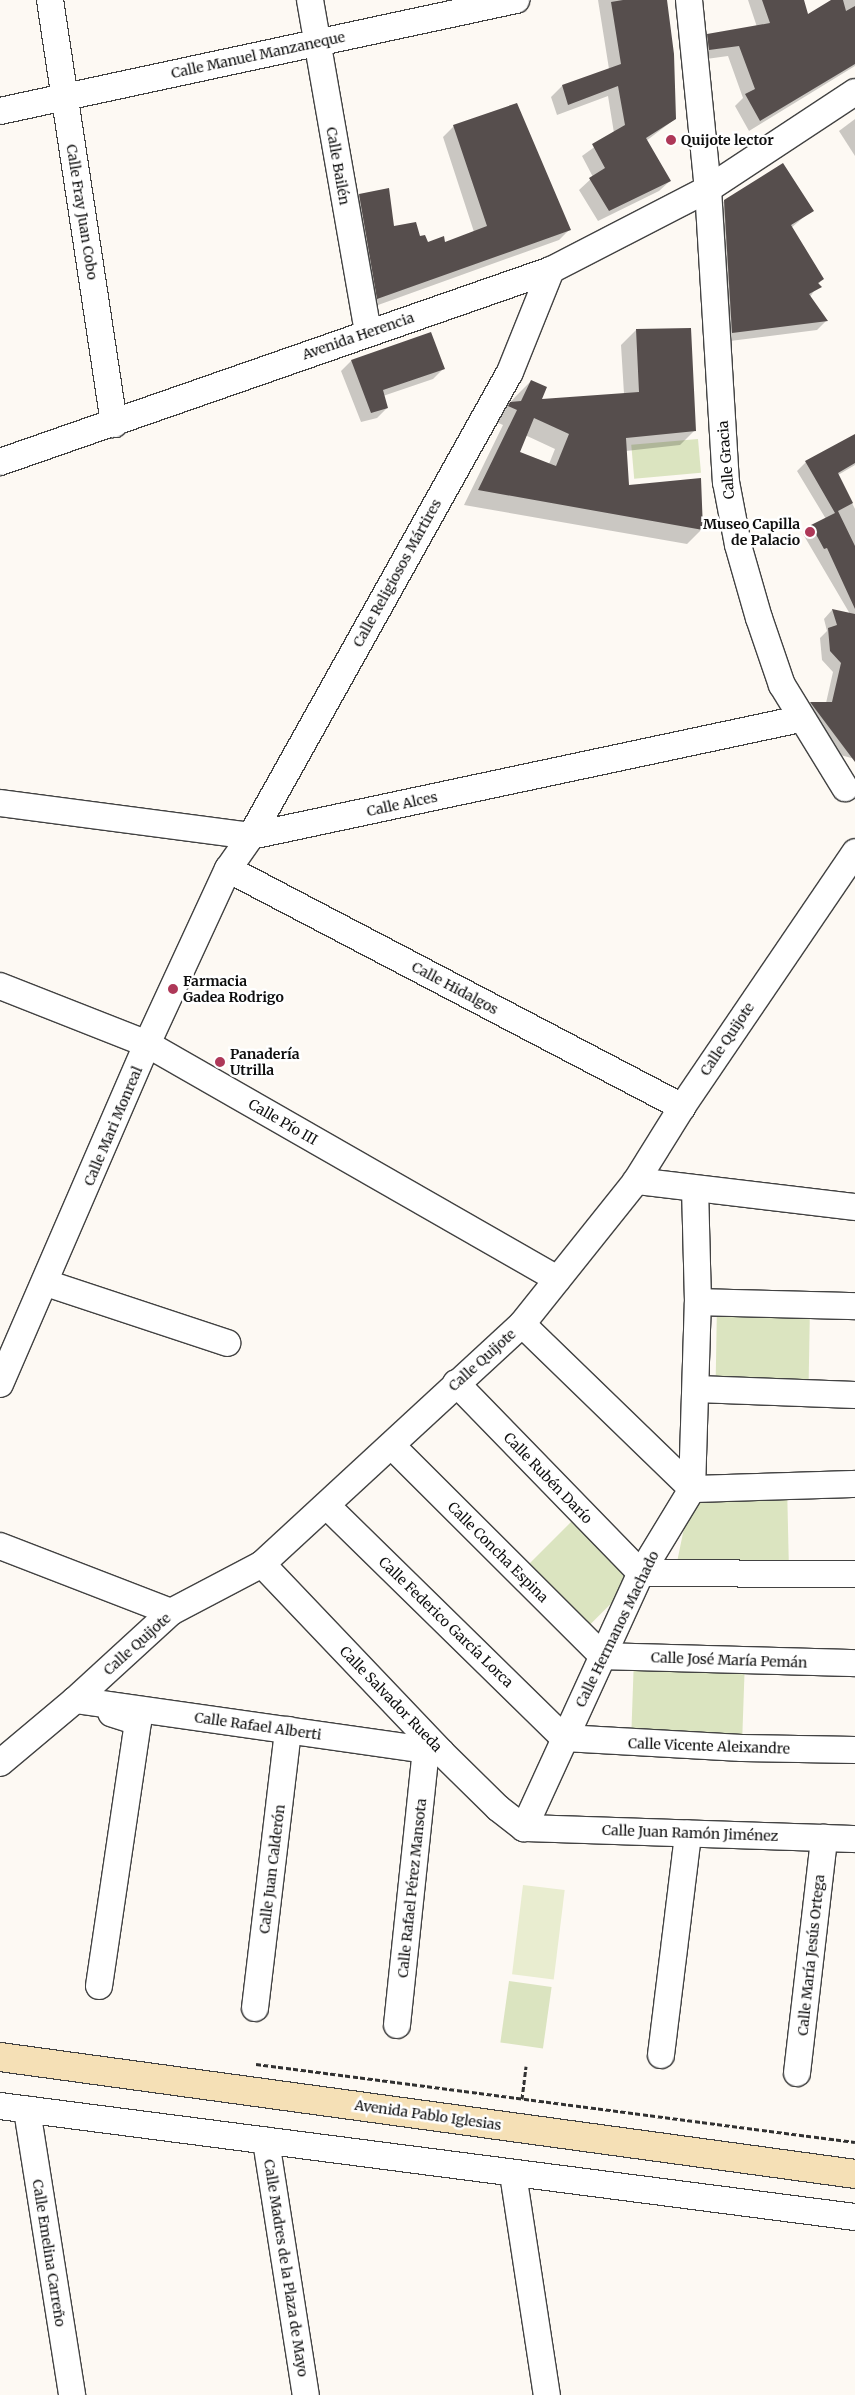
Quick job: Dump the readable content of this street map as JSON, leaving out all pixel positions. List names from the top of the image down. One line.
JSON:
{"streets":{"main road":["Avenida Pablo Iglesias"],"street":["Calle Manuel Manzaneque","Calle Bailén","Calle Fray Juan Cobo","Avenida Herencia","Calle Gracia","Calle Religiosos Mártires","Calle Alces","Calle Hidalgos","Calle Quijote","Calle Pío III","Calle Mari Monreal","Calle Rubén Darío","Calle Concha Espina","Calle Federico García Lorca","Calle Hermanos Machado","Calle José María Pemán","Calle Salvador Rueda","Calle Rafael Alberti","Calle Vicente Aleixandre","Calle Juan Ramón Jiménez","Calle Juan Calderón","Calle Rafael Pérez Mansota","Calle María Jesús Ortega","Calle Emelina Carreño","Calle Madres de la Plaza de Mayo"]},"crossings":[["Calle Manuel Manzaneque","Calle Bailén"],["Calle Manuel Manzaneque","Calle Fray Juan Cobo"],["Calle Bailén","Avenida Herencia"],["Calle Fray Juan Cobo","Avenida Herencia"],["Avenida Herencia","Calle Gracia"],["Avenida Herencia","Calle Religiosos Mártires"],["Calle Gracia","Calle Alces"],["Calle Religiosos Mártires","Calle Alces"],["Calle Religiosos Mártires","Calle Hidalgos"],["Calle Religiosos Mártires","Calle Mari Monreal"],["Calle Hidalgos","Calle Quijote"],["Calle Hidalgos","Calle Mari Monreal"],["Calle Quijote","Calle Pío III"],["Calle Quijote","Calle Rubén Darío"],["Calle Quijote","Calle Concha Espina"],["Calle Quijote","Calle Federico García Lorca"],["Calle Quijote","Calle Salvador Rueda"],["Calle Quijote","Calle Rafael Alberti"],["Calle Pío III","Calle Mari Monreal"],["Calle Rubén Darío","Calle Hermanos Machado"],["Calle Concha Espina","Calle Hermanos Machado"],["Calle Concha Espina","Calle José María Pemán"],["Calle Federico García Lorca","Calle Hermanos Machado"],["Calle Federico García Lorca","Calle Vicente Aleixandre"],["Calle Hermanos Machado","Calle José María Pemán"],["Calle Hermanos Machado","Calle Salvador Rueda"],["Calle Hermanos Machado","Calle Vicente Aleixandre"],["Calle Hermanos Machado","Calle Juan Ramón Jiménez"],["Calle Salvador Rueda","Calle Rafael Alberti"],["Calle Salvador Rueda","Calle Juan Ramón Jiménez"],["Calle Salvador Rueda","Calle Rafael Pérez Mansota"],["Calle Rafael Alberti","Calle Juan Calderón"],["Calle Rafael Alberti","Calle Rafael Pérez Mansota"],["Calle Juan Ramón Jiménez","Calle María Jesús Ortega"]],"places":["Quijote lector","Museo Capilla de Palacio","Farmacia Gadea Rodrigo","Panadería Utrilla"]}
